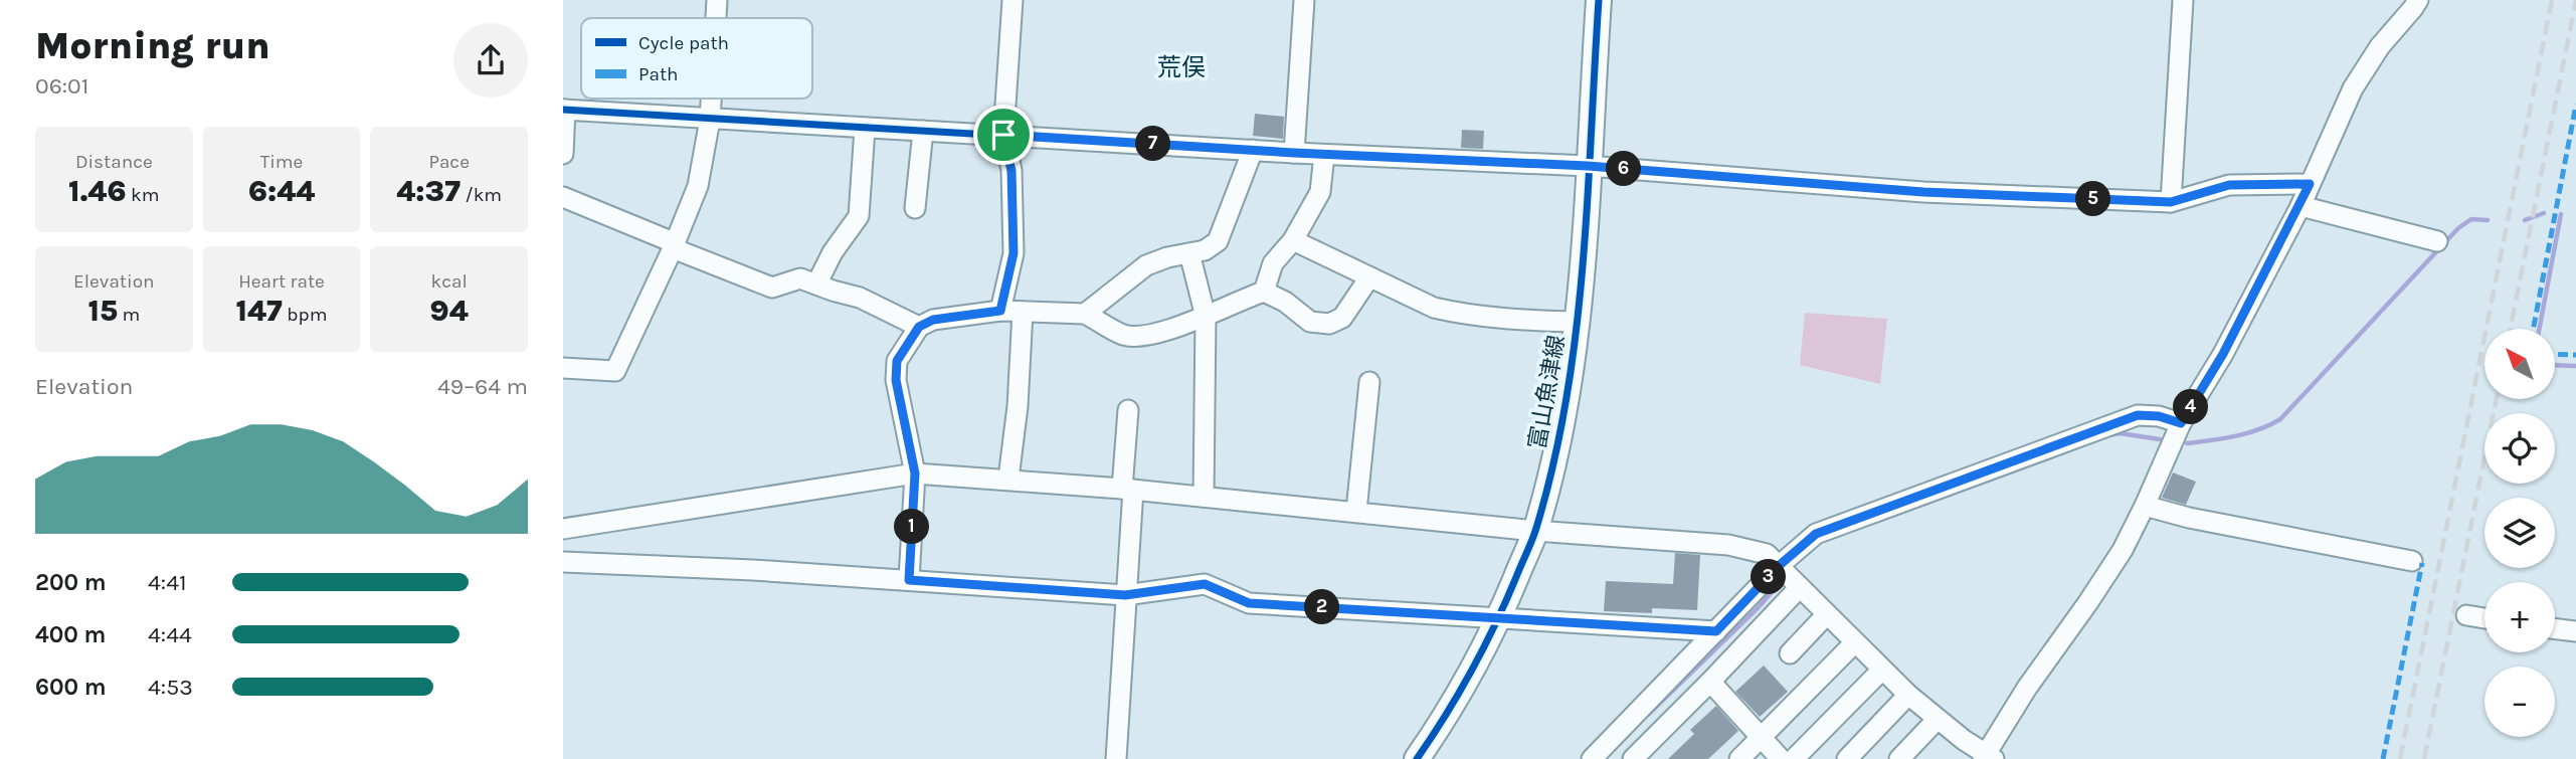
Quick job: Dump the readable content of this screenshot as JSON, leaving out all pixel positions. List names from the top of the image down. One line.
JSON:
{"streets":{"main road":["富山魚津線"]},"districts":["荒俣"],"legend":["Cycle path","Path"],"north":"top left","page":{"heading":["Morning run","06:01"],"stats":[["Distance","1.46 km"],["Time","6:44"],["Pace","4:37 /km"],["Elevation","15 m"],["Heart rate","147 bpm"],["kcal","94"]],"pins":["7","6","5","4","1","3","2"],"map_buttons":["+","−"],"chart":["Elevation","49–64 m"],"list":[{"name":"200 m","note":"4:41"},{"name":"400 m","note":"4:44"},{"name":"600 m","note":"4:53"}]}}
